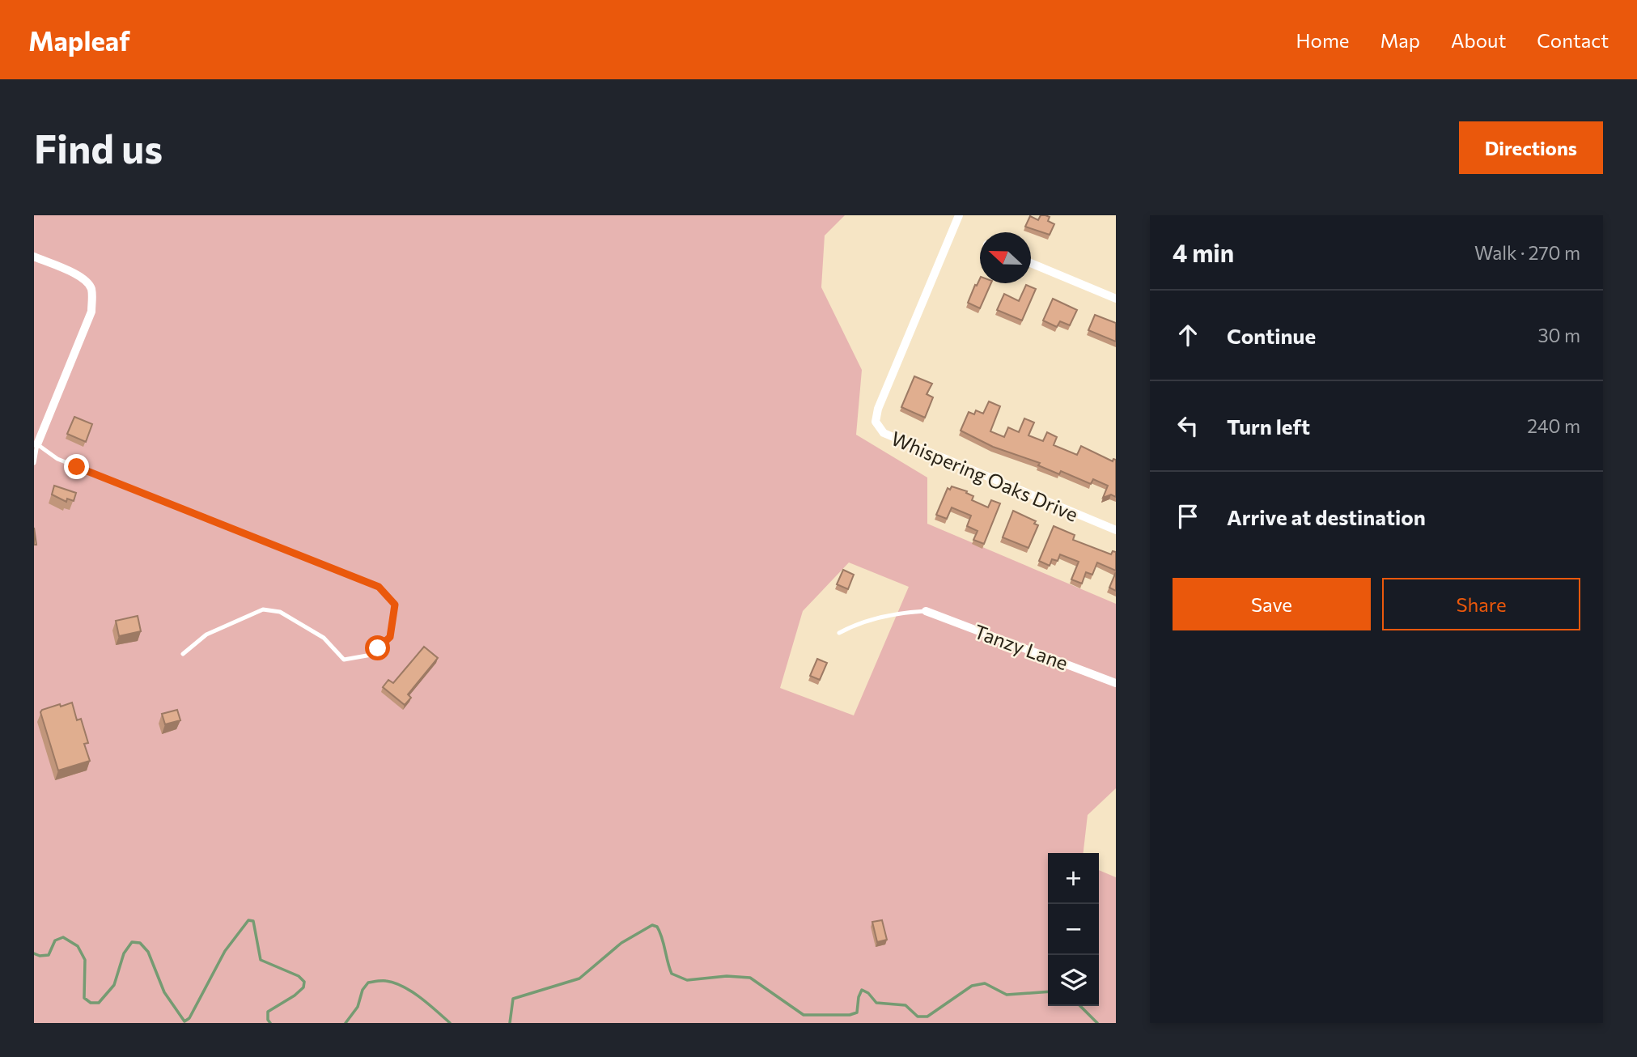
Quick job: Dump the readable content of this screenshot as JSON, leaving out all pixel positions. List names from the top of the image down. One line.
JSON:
{"streets":{"street":["Whispering Oaks Drive","Tanzy Lane"]},"north":"left","page":{"header":"Mapleaf","nav":["Home","Map","About","Contact"],"buttons":["Directions",["Save","Share"]],"title":"Find us","heading":["4 min","Walk · 270 m"],"list":[["Continue","30 m"],["Turn left","240 m"],"Arrive at destination"],"map_buttons":["+","−"]}}
